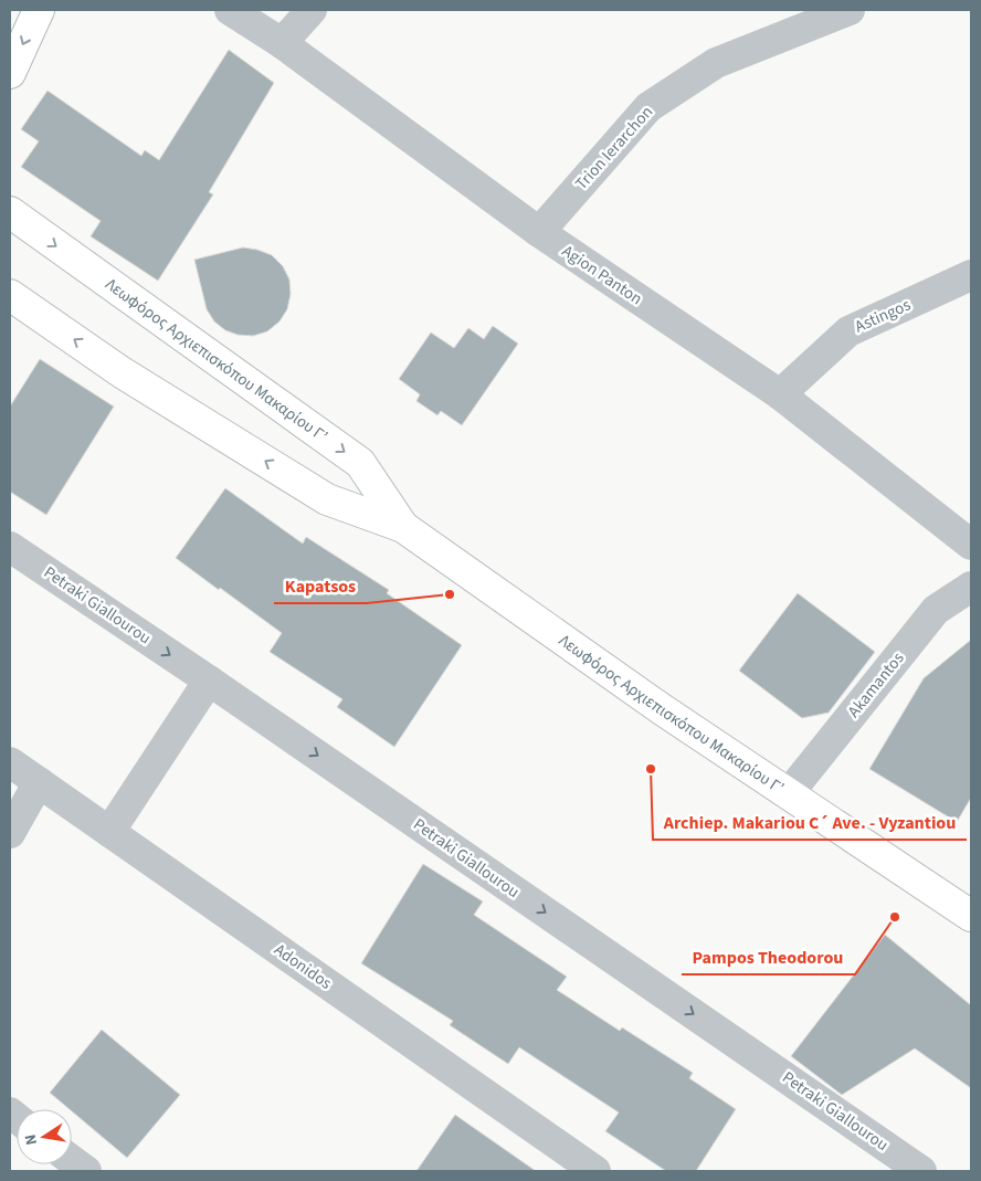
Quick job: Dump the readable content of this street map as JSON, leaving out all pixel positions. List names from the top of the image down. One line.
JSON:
{"streets":{"main road":["Λεωφόρος Αρχιεπισκόπου Μακαρίου Γ’"],"street":["Trion Ierarchon","Agion Panton","Astingos","Petraki Giallourou","Akamantos","Adonidos"]},"crossings":[["Trion Ierarchon","Agion Panton"],["Agion Panton","Astingos"],["Λεωφόρος Αρχιεπισκόπου Μακαρίου Γ’","Akamantos"]],"one_way":["Petraki Giallourou"],"places":["Kapatsos","Archiep. Makariou C´ Ave. - Vyzantiou","Pampos Theodorou"],"north":"left"}
